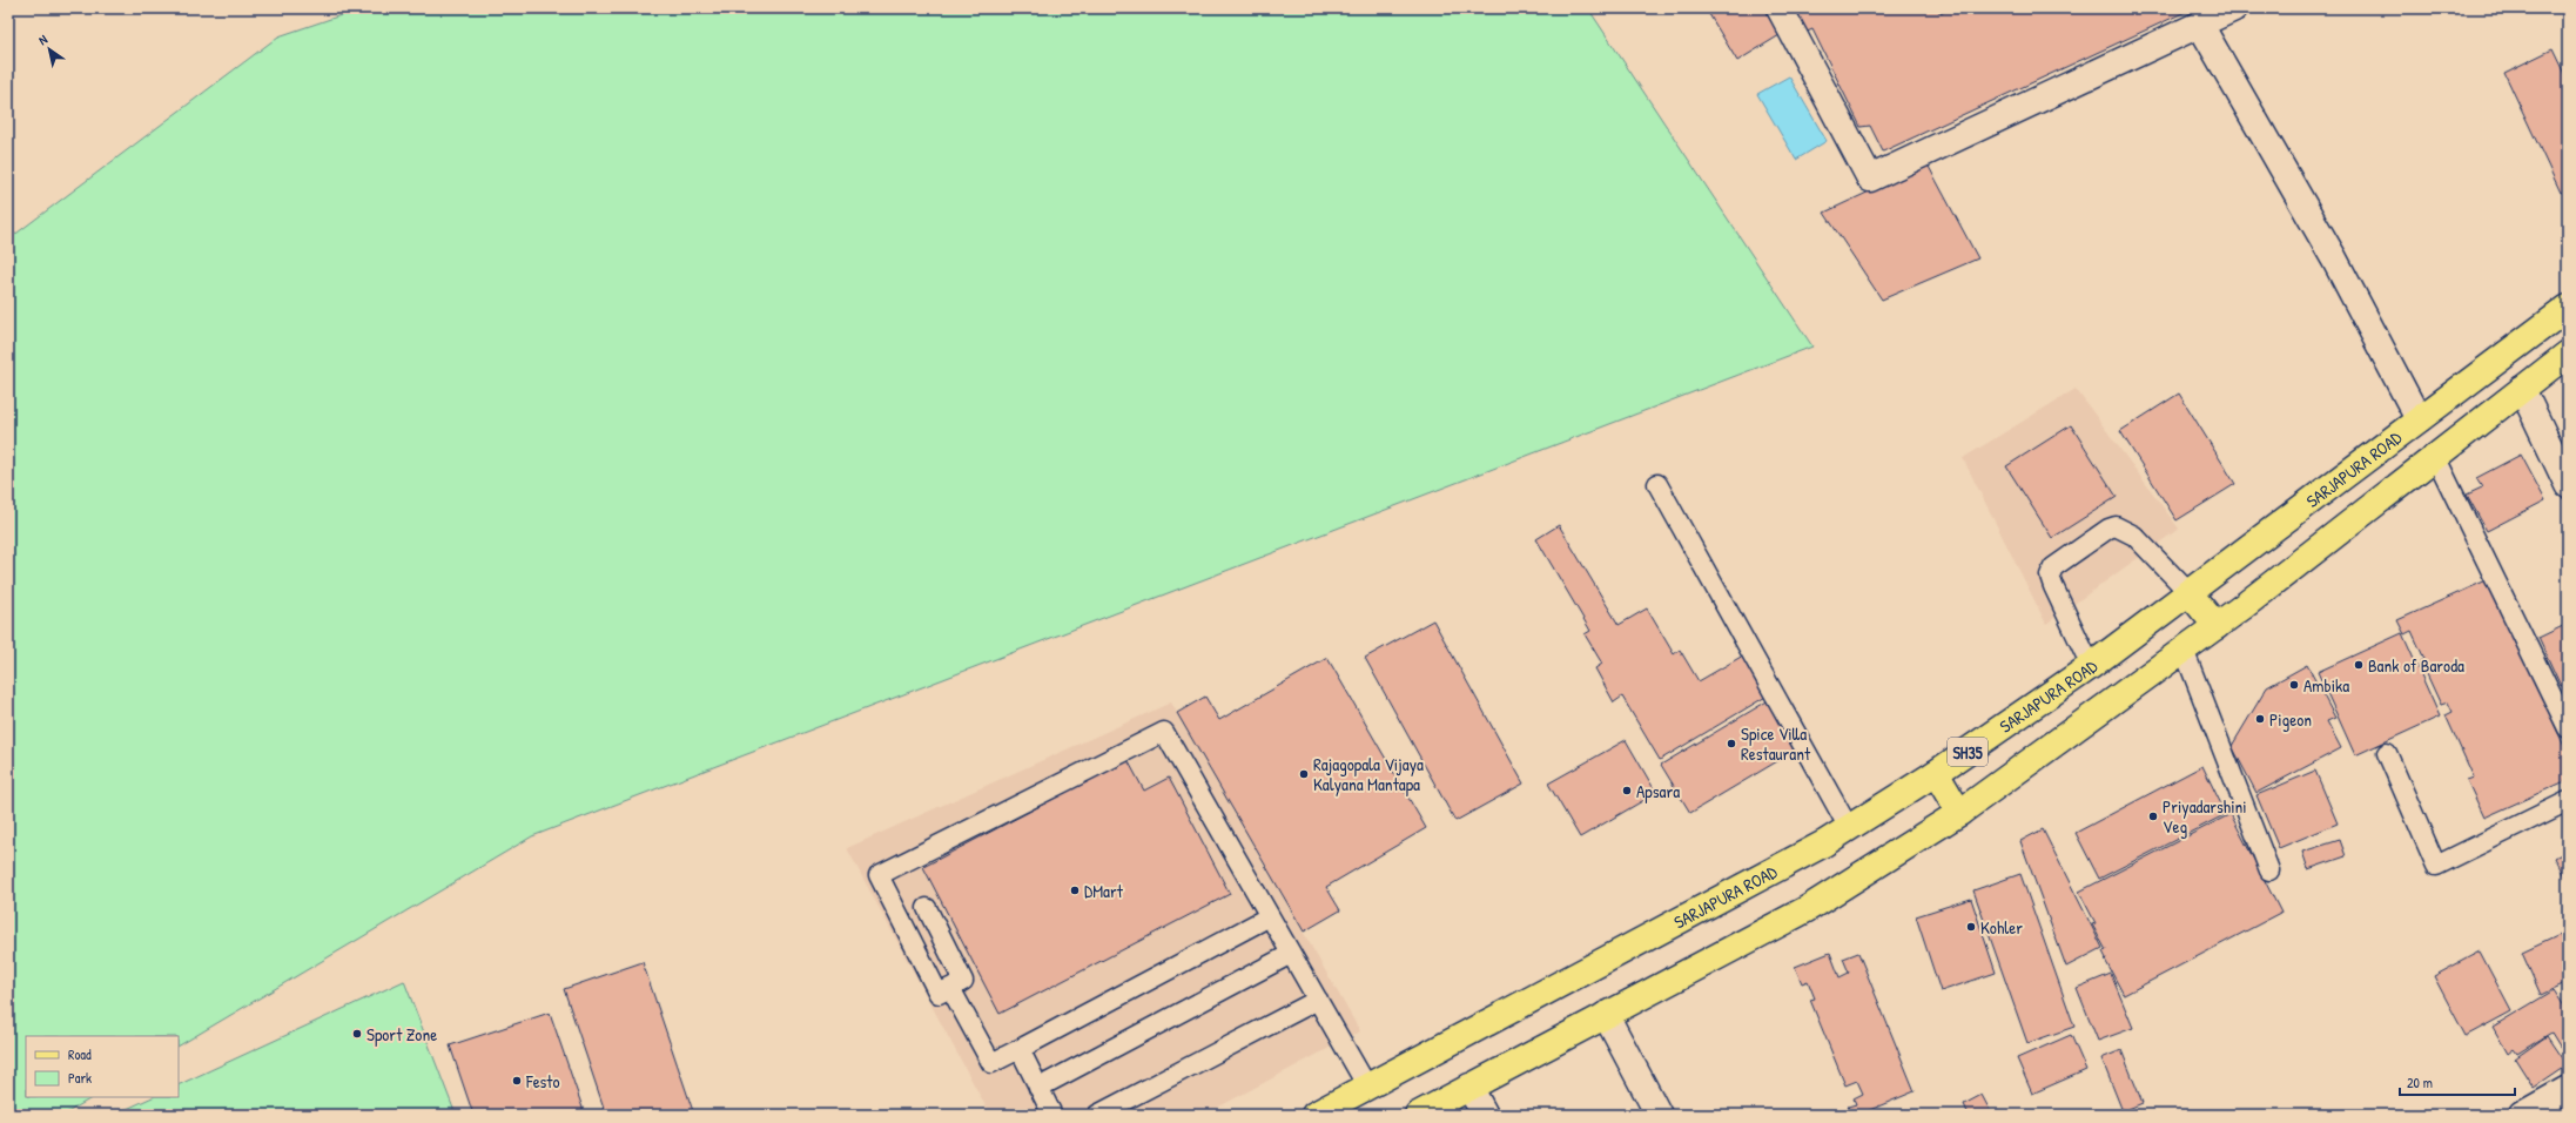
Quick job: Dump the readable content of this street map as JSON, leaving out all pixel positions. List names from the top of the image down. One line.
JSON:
{"streets":{"main road":["SARJAPURA ROAD","SH35"]},"places":["Bank of Baroda","Ambika","Pigeon","Spice Villa Restaurant","Rajagopala Vijaya Kalyana Mantapa","Apsara","Priyadarshini Veg","DMart","Kohler","Sport Zone","Festo"],"legend":["Road","Park"],"scale_bar":"20 m","north":"top left"}
